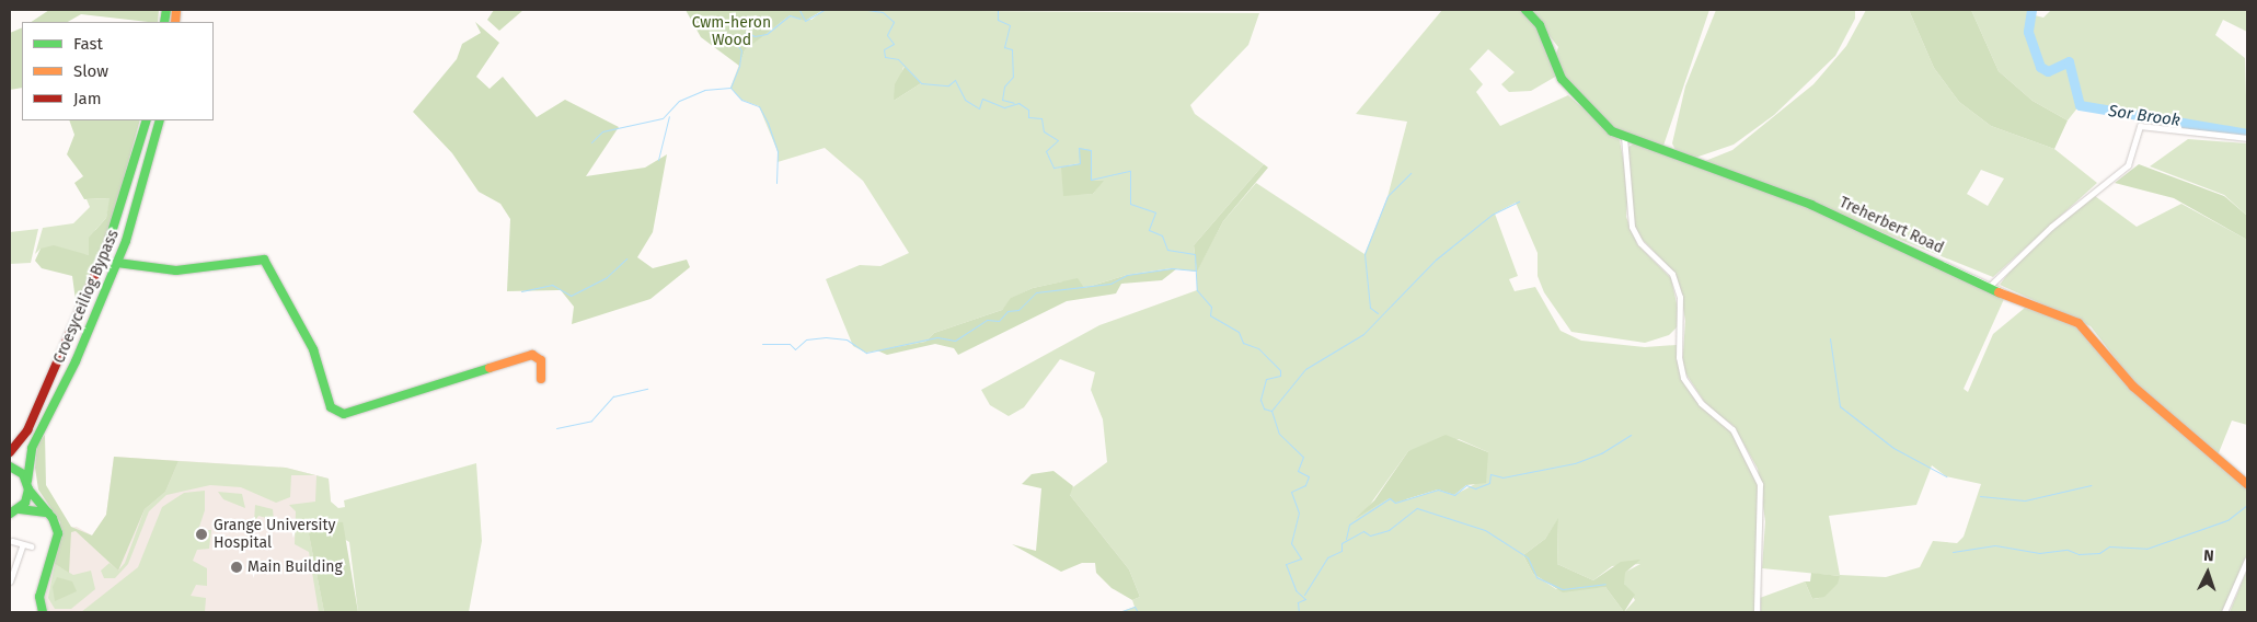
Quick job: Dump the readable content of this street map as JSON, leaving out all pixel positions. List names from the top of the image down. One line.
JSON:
{"streets":{"main road":["Treherbert Road","Croesyceiliog Bypass"]},"water":["Sor Brook"],"parks":["Cwm-heron Wood"],"places":["Grange University Hospital","Main Building"],"legend":["Fast","Slow","Jam"],"north":"top"}
